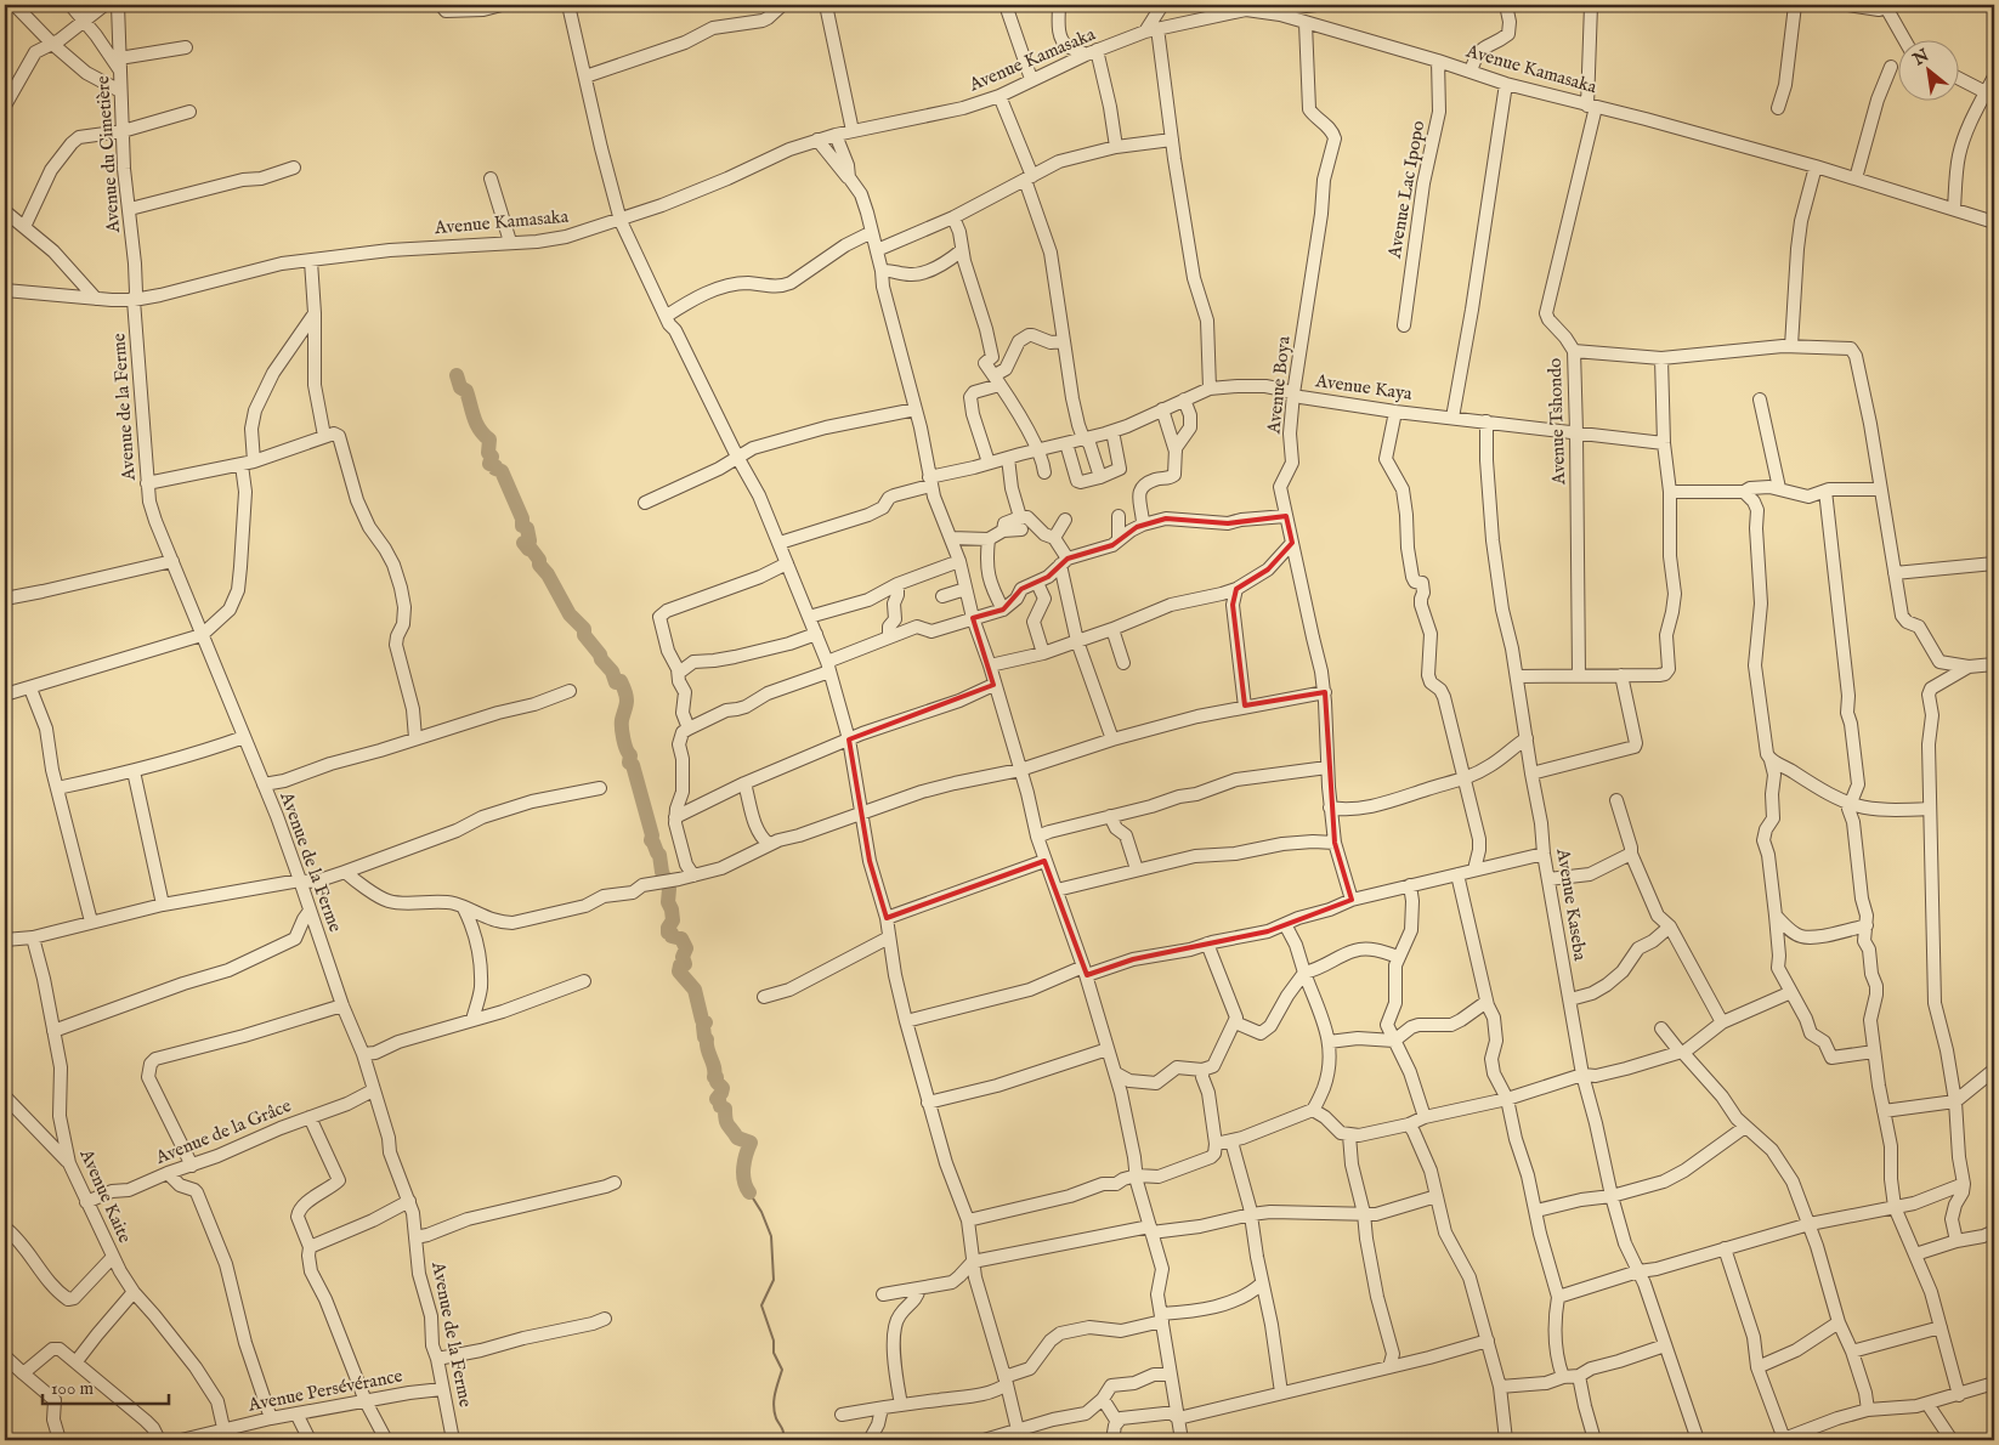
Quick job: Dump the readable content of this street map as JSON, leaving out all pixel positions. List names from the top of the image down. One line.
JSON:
{"streets":{"street":["Avenue Kamasaka","Avenue du Cimetière","Avenue Lac Ipopo","Avenue Boya","Avenue Kaya","Avenue de la Ferme","Avenue Tshondo","Avenue Kaseba","Avenue de la Grâce","Avenue Kaite","Avenue Persévérance"]},"crossings":[["Avenue Kamasaka","Avenue du Cimetière"],["Avenue Kamasaka","Avenue Lac Ipopo"],["Avenue Kamasaka","Avenue Boya"],["Avenue Kamasaka","Avenue de la Ferme"],["Avenue Kamasaka","Avenue Tshondo"],["Avenue du Cimetière","Avenue de la Ferme"],["Avenue Boya","Avenue Kaya"],["Avenue Kaya","Avenue Tshondo"],["Avenue Kaya","Avenue Kaseba"],["Avenue de la Ferme","Avenue de la Grâce"],["Avenue de la Ferme","Avenue Persévérance"],["Avenue de la Grâce","Avenue Kaite"],["Avenue Kaite","Avenue Persévérance"]],"scale_bar":"100 m","north":"top left"}
